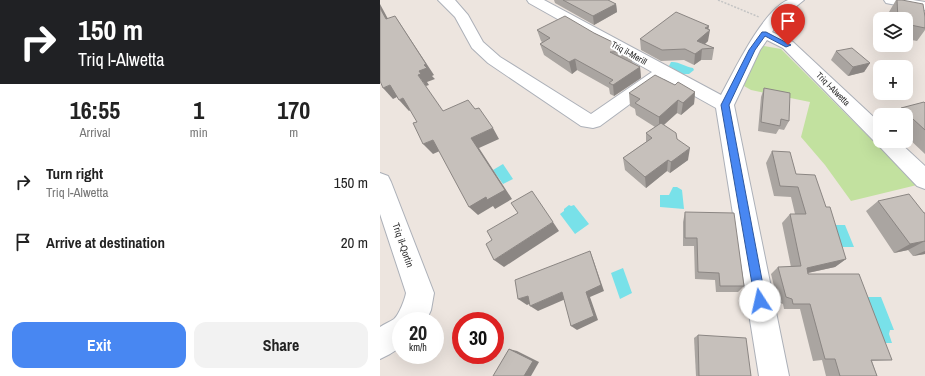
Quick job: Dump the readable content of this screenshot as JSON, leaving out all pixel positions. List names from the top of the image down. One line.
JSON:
{"streets":{"street":["Triq il-Merill","Triq l-Alwetta","Triq il-Qortin"]},"page":{"turn":["150 m","Triq l-Alwetta"],"map_buttons":["+","−"],"eta":["16:55","Arrival","1","min","170","m"],"list":[{"name":"Turn right","note":"Triq l-Alwetta","value":"150 m"},{"name":"Arrive at destination","value":"20 m"}],"speed":"20 km/h","limit":"30","buttons":["Exit","Share"]}}
